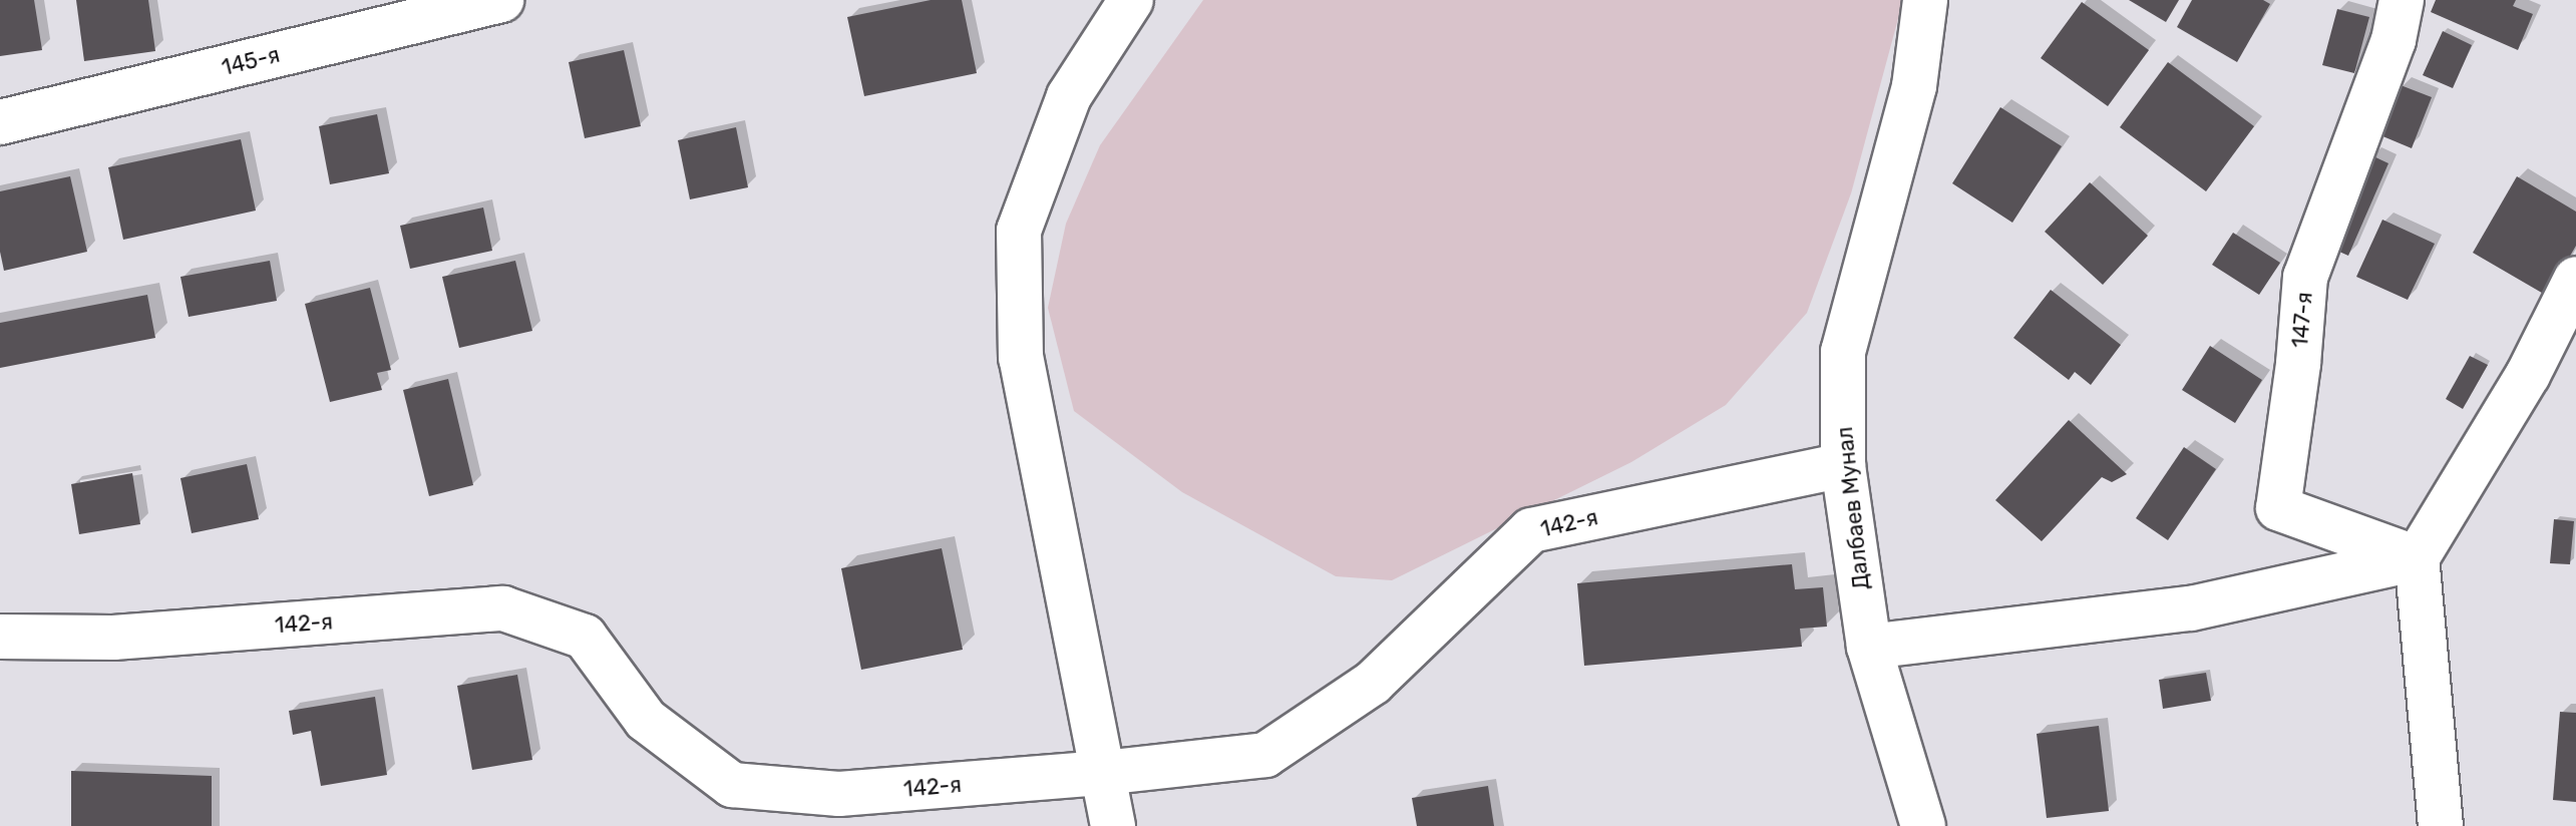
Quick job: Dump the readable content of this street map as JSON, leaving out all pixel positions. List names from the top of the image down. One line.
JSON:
{"streets":{"street":["145-я","147-я","Далбаев Мунал","142-я"]},"crossings":[["Далбаев Мунал","142-я"]]}
